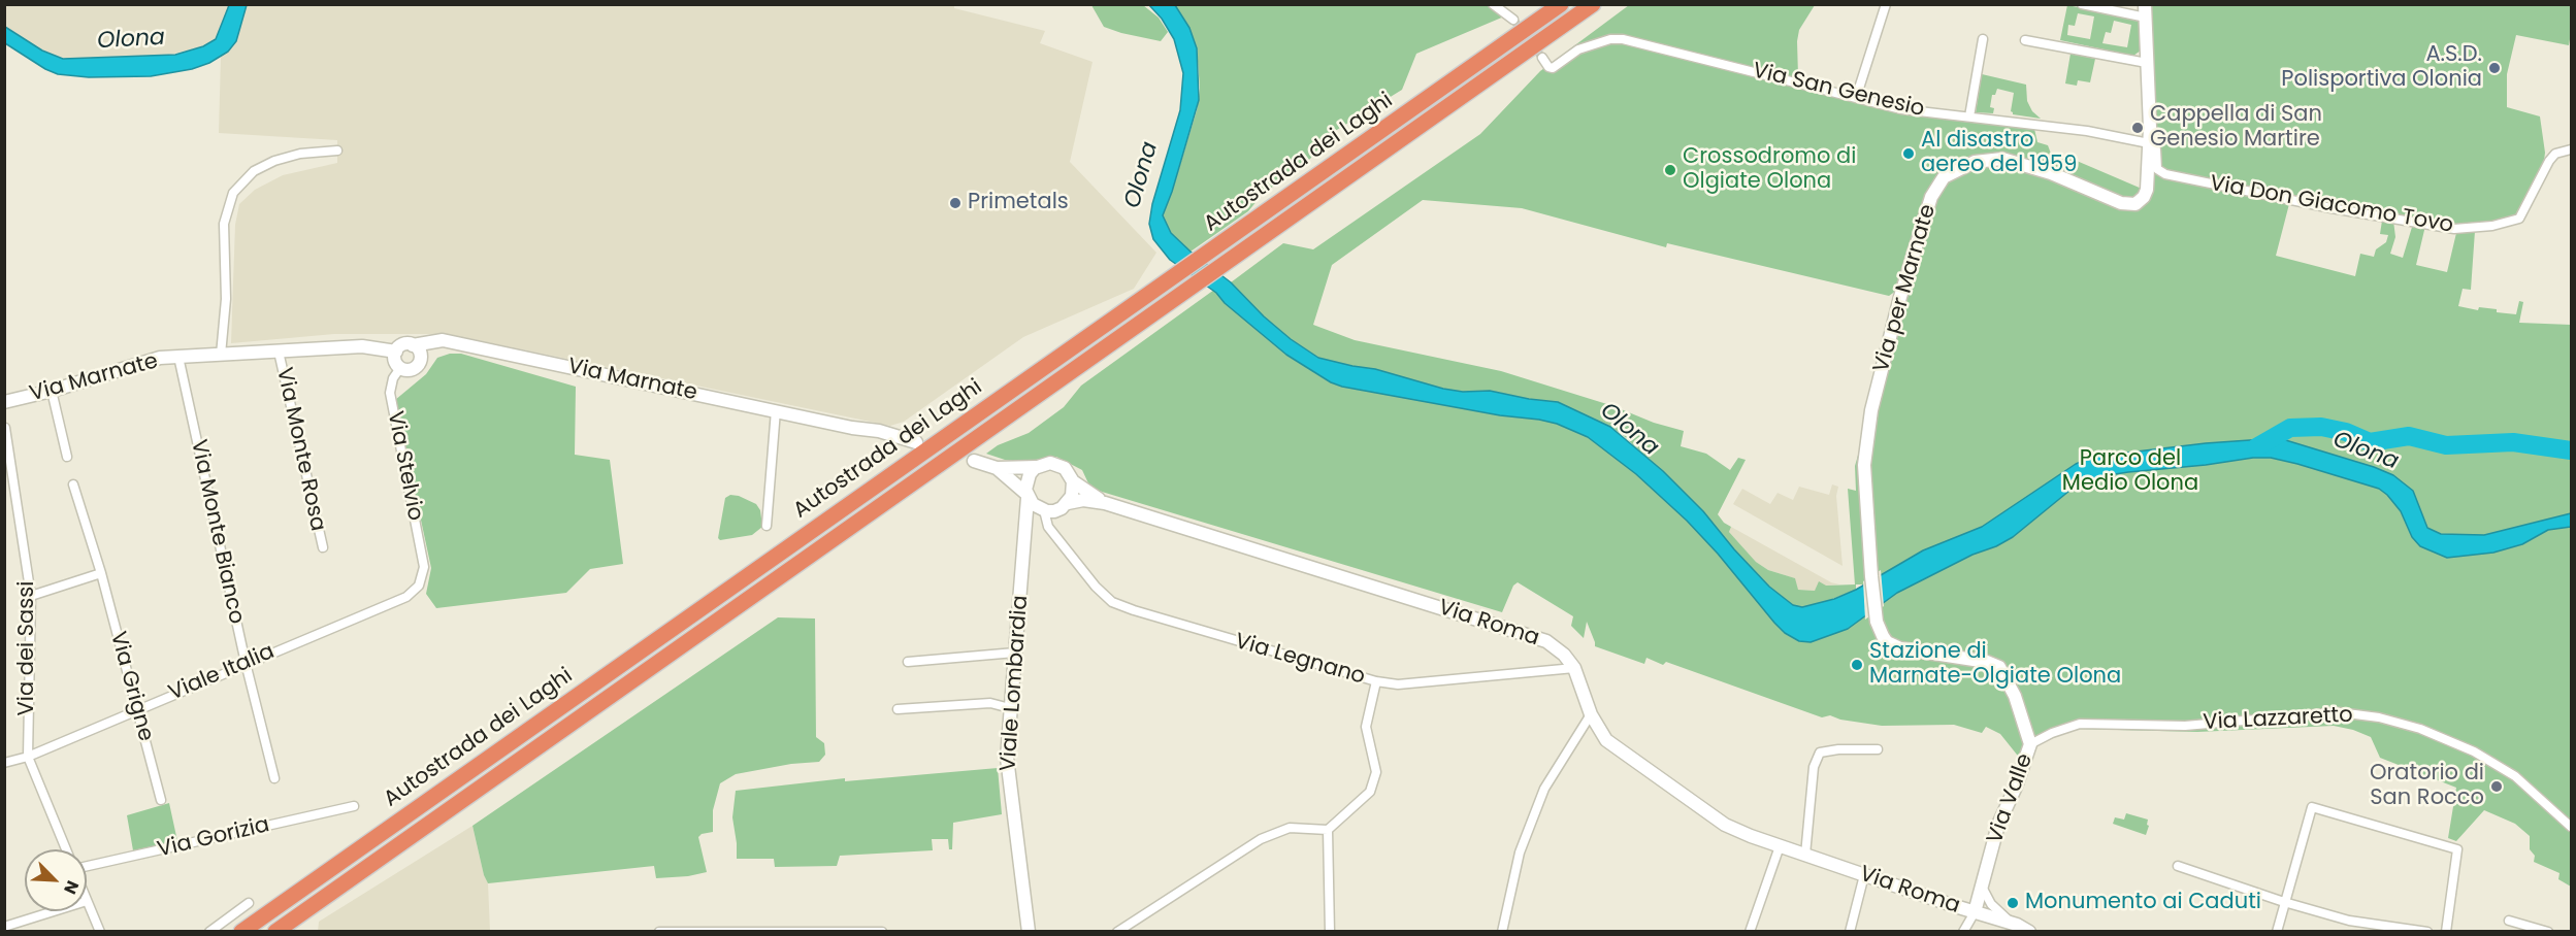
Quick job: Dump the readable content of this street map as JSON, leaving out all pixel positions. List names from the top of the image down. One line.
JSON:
{"streets":{"highway":["Autostrada dei Laghi"],"street":["Via San Genesio","Via Don Giacomo Tovo","Via per Marnate","Via Marnate","Via Monte Rosa","Via Stelvio","Via Monte Bianco","Via Roma","Via dei Sassi","Via Legnano","Viale Italia","Viale Lombardia","Via Grigne","Via Lazzaretto","Via Valle","Via Gorizia"]},"crossings":[["Via San Genesio","Via Don Giacomo Tovo"],["Via San Genesio","Via per Marnate"],["Via Don Giacomo Tovo","Via per Marnate"],["Via per Marnate","Via Valle"],["Via Marnate","Via Monte Rosa"],["Via Marnate","Via Stelvio"],["Via Marnate","Via Monte Bianco"],["Via Stelvio","Viale Italia"],["Via Monte Bianco","Viale Italia"],["Via Roma","Via Legnano"],["Via Roma","Viale Lombardia"],["Via Roma","Via Valle"],["Via dei Sassi","Viale Italia"],["Via Legnano","Viale Lombardia"],["Viale Italia","Via Grigne"],["Via Lazzaretto","Via Valle"]],"water":["Olona"],"parks":["Parco del Medio Olona"],"places":["A.S.D. Polisportiva Olonia","Cappella di San Genesio Martire","Al disastro aereo del 1959","Crossodromo di Olgiate Olona","Primetals","Stazione di Marnate-Olgiate Olona","Oratorio di San Rocco","Monumento ai Caduti"],"north":"bottom right"}
